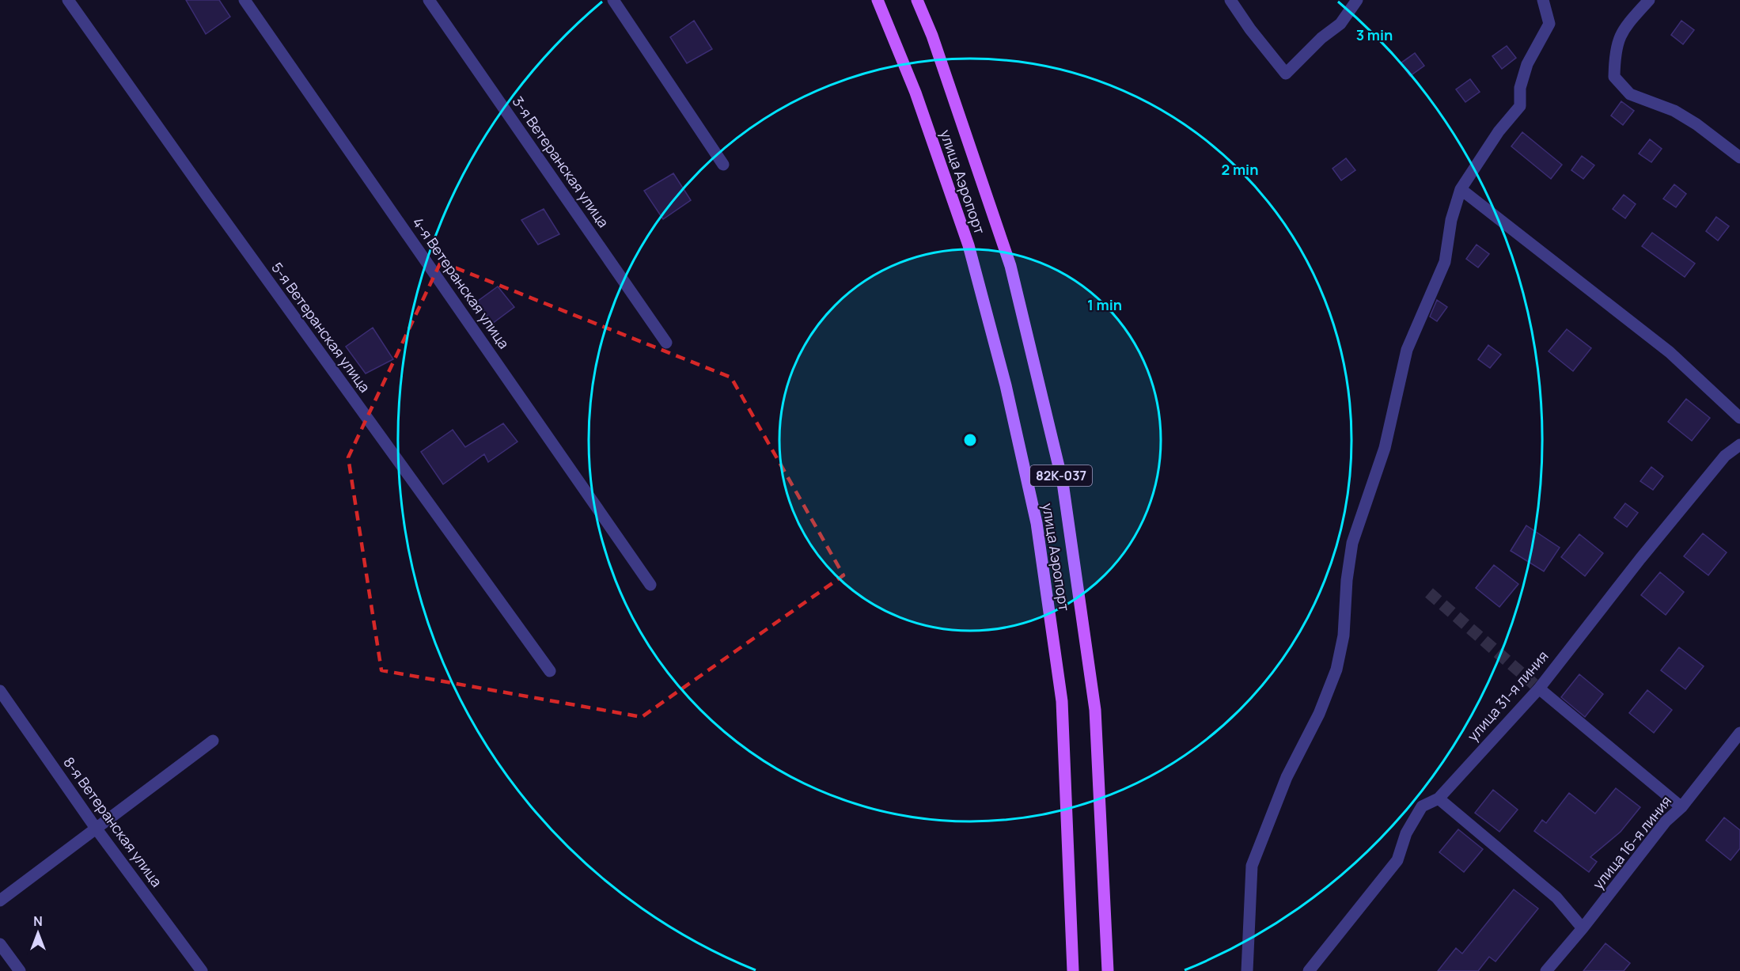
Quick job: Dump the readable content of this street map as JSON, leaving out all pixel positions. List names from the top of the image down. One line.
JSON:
{"streets":{"main road":["улица Аэропорт","82К-037"],"street":["3-я Ветеранская улица","4-я Ветеранская улица","5-я Ветеранская улица","улица 31-я линия","8-я Ветеранская улица","улица 16-я линия"]},"north":"top","rings":["3 min","2 min","1 min"]}
